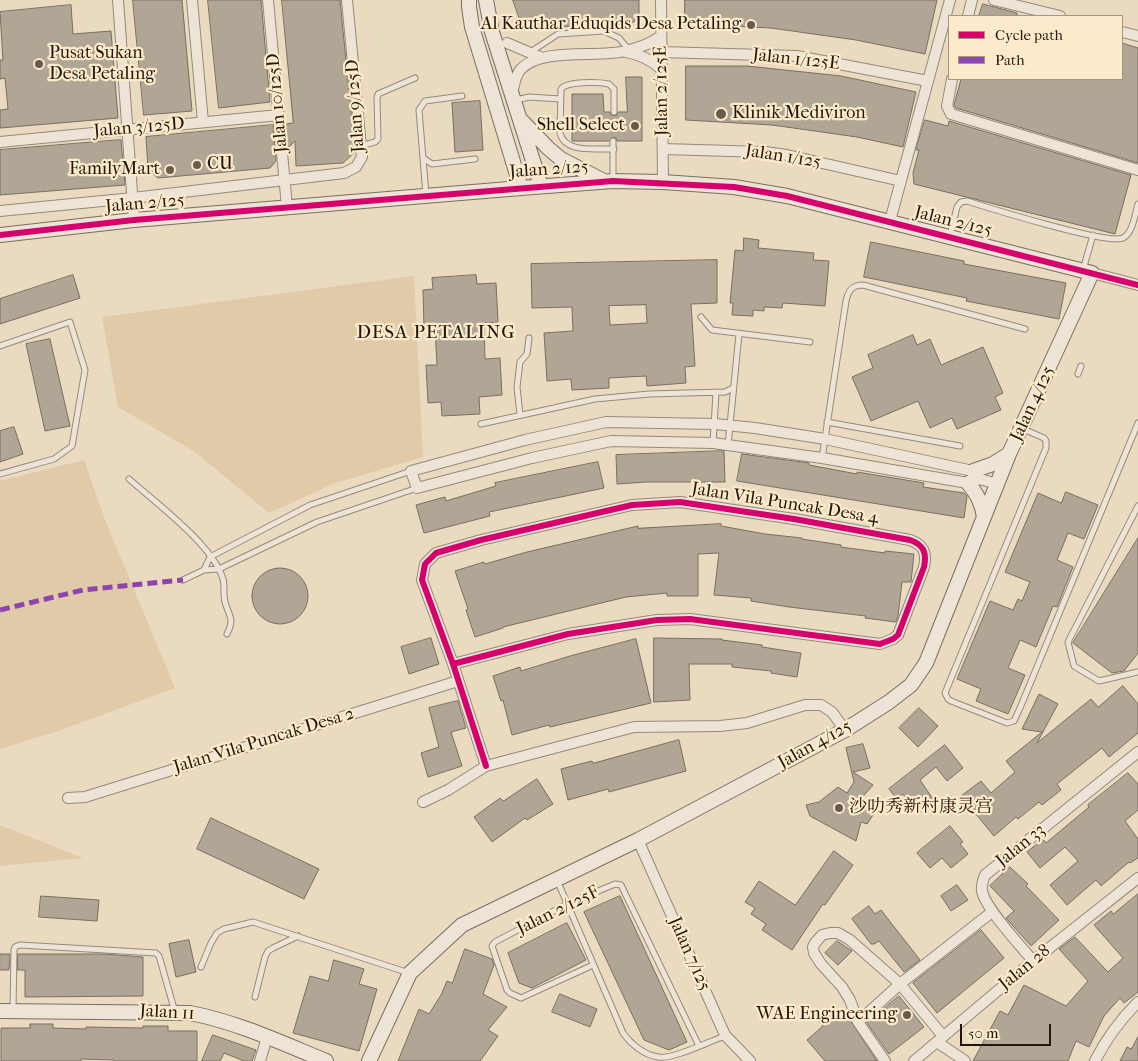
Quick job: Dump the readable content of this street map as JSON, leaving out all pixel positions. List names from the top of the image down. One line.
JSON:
{"streets":{"street":["Jalan 1/125E","Jalan 2/125E","Jalan 10/125D","Jalan 9/125D","Jalan 3/125D","Jalan 1/125","Jalan 2/125","Jalan 4/125","Jalan Vila Puncak Desa 4","Jalan Vila Puncak Desa 2","Jalan 33","Jalan 7/125","Jalan 28","Jalan 11"],"lane":["Jalan 2/125F"]},"crossings":[["Jalan 1/125E","Jalan 2/125E"],["Jalan 2/125E","Jalan 1/125"],["Jalan 2/125E","Jalan 2/125"],["Jalan 10/125D","Jalan 9/125D"],["Jalan 10/125D","Jalan 3/125D"],["Jalan 10/125D","Jalan 2/125"],["Jalan 2/125","Jalan 4/125"],["Jalan 4/125","Jalan 7/125"],["Jalan 33","Jalan 28"]],"districts":["DESA PETALING"],"places":["Al Kauthar Eduqids Desa Petaling","Pusat Sukan Desa Petaling","Klinik Mediviron","Shell Select","CU","FamilyMart","沙叻秀新村康灵宫","WAE Engineering"],"legend":["Cycle path","Path"],"scale_bar":"50 m"}
